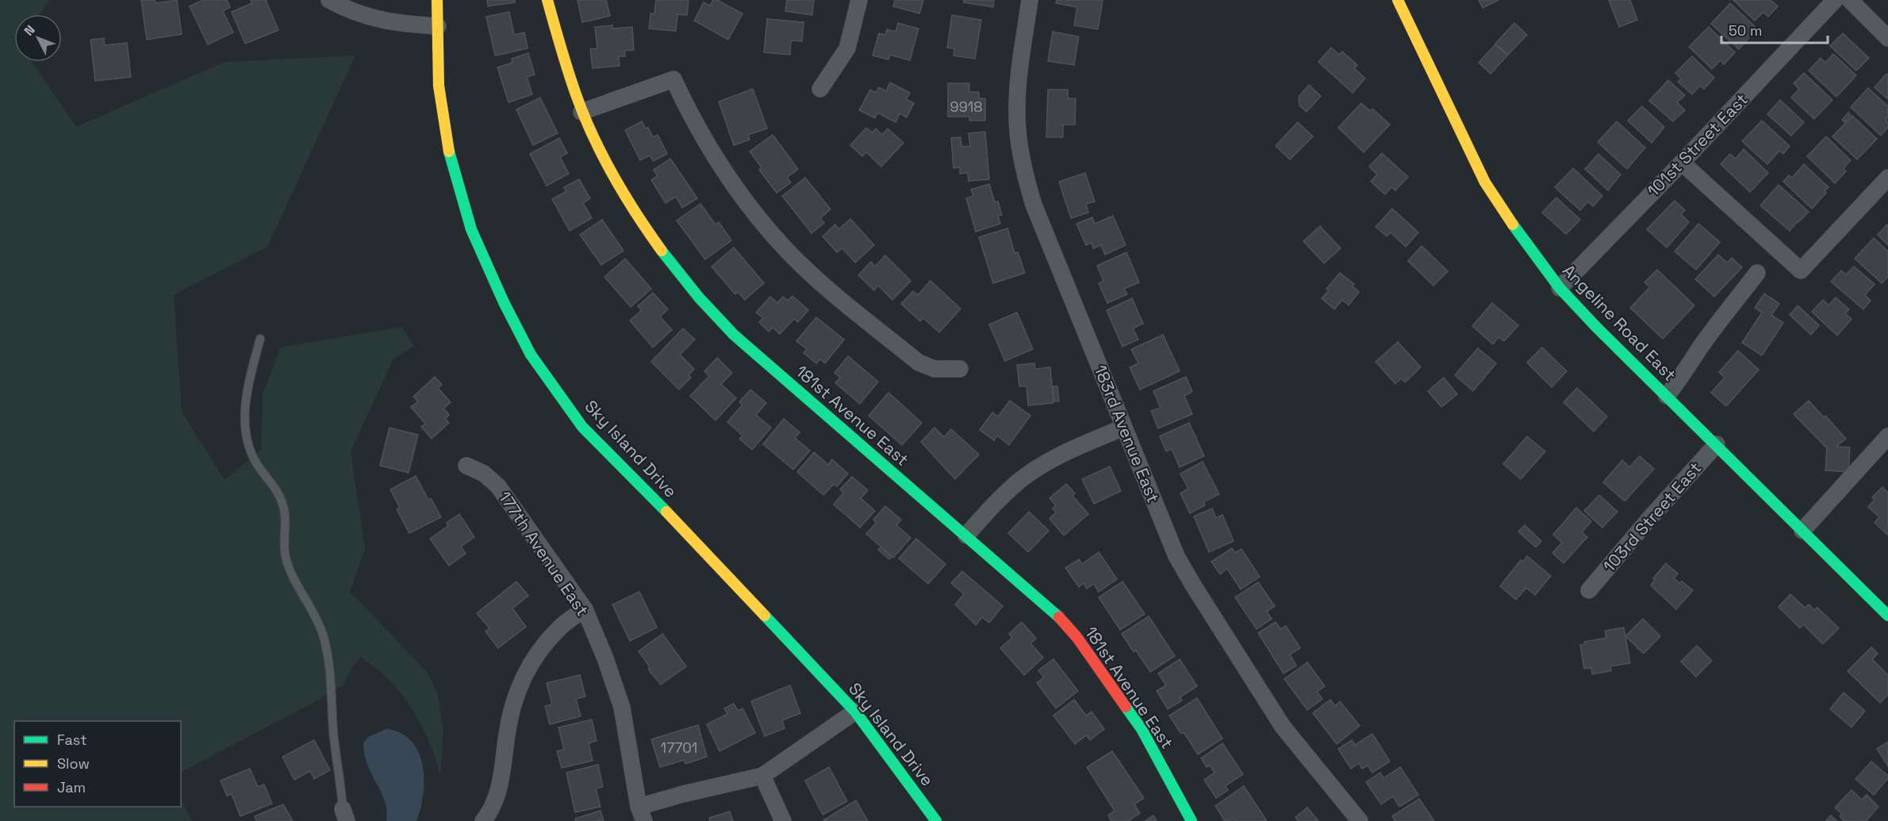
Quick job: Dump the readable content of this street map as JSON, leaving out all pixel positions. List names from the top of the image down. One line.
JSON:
{"streets":{"street":["101st Street East","Angeline Road East","181st Avenue East","183rd Avenue East","Sky Island Drive","103rd Street East","177th Avenue East"]},"crossings":[["101st Street East","Angeline Road East"],["Angeline Road East","103rd Street East"]],"house_numbers":["9918","17701"],"legend":["Fast","Slow","Jam"],"scale_bar":"50 m","north":"top left"}
